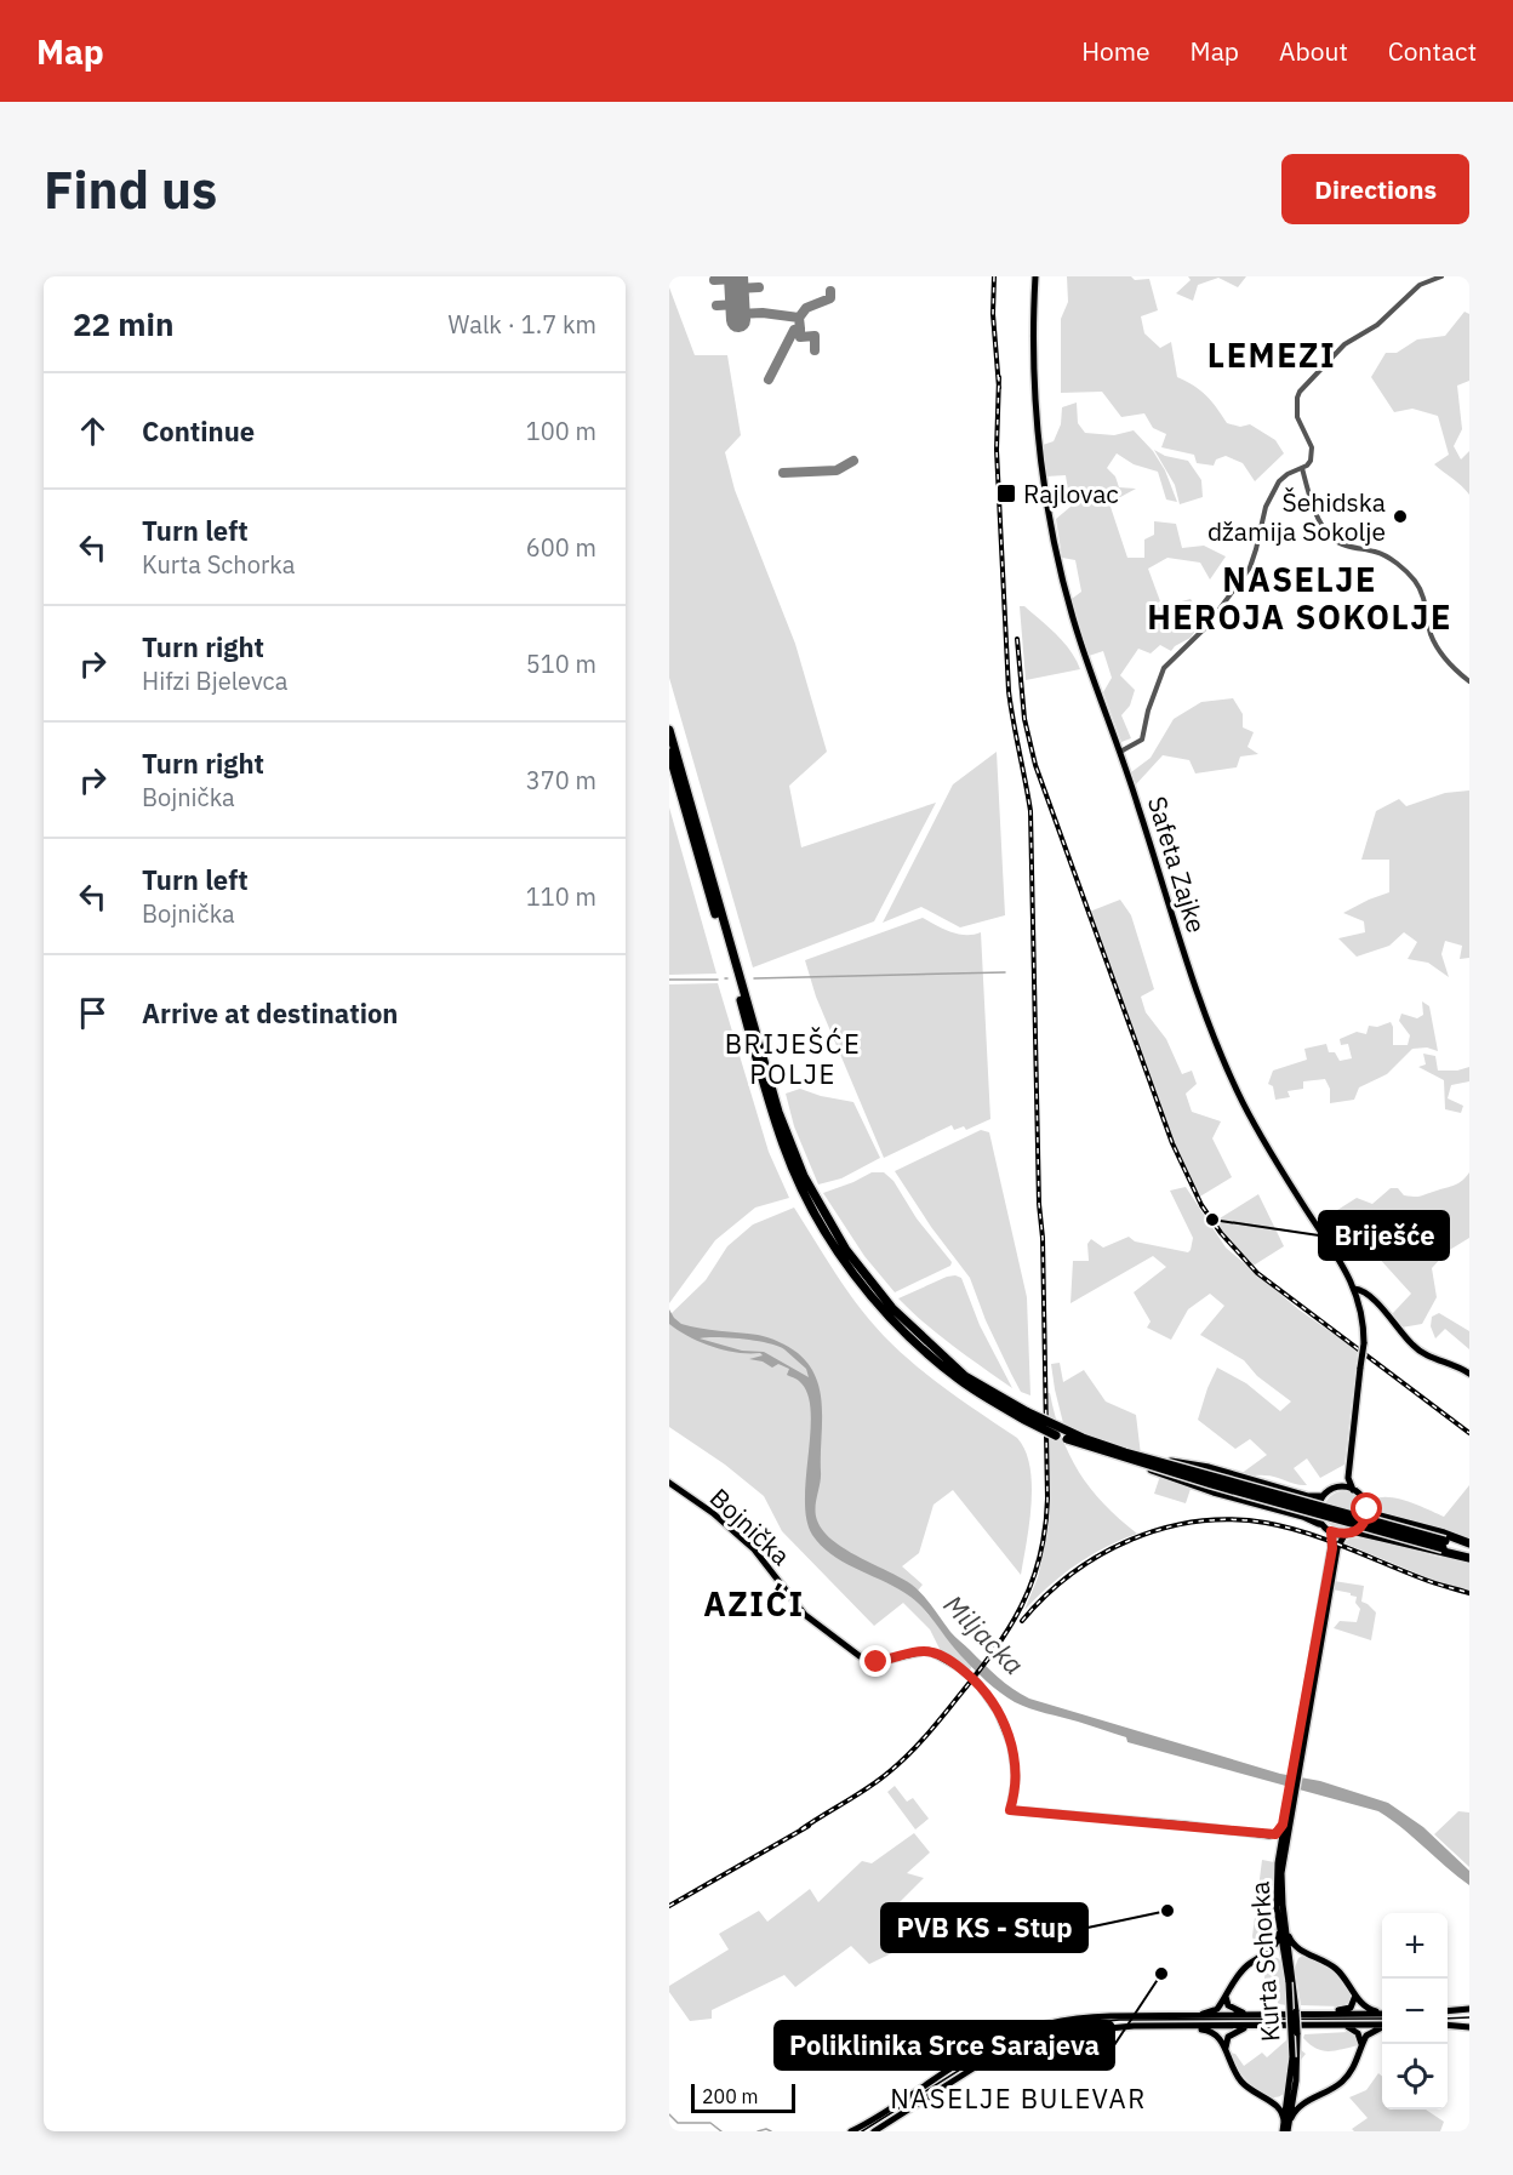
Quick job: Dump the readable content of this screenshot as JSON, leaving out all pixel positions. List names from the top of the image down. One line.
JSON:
{"streets":{"main road":["Safeta Zajke","Bojnička","Kurta Schorka"]},"districts":["LEMEZI","NASELJE HEROJA SOKOLJE","BRIJEŠĆE POLJE","AZIĆI","NASELJE BULEVAR"],"water":["Miljacka"],"places":{"transit":["Rajlovac"],"other":["Šehidska džamija Sokolje","Briješće","PVB KS - Stup","Poliklinika Srce Sarajeva"]},"scale_bar":"200 m","page":{"header":"Map","nav":["Home","Map","About","Contact"],"buttons":"Directions","title":"Find us","heading":["22 min","Walk · 1.7 km"],"list":[["Continue","100 m"],["Turn left","Kurta Schorka","600 m"],["Turn right","Hifzi Bjelevca","510 m"],["Turn right","Bojnička","370 m"],["Turn left","Bojnička","110 m"],"Arrive at destination"],"map_buttons":["+","−"],"scale":"200 m"}}
